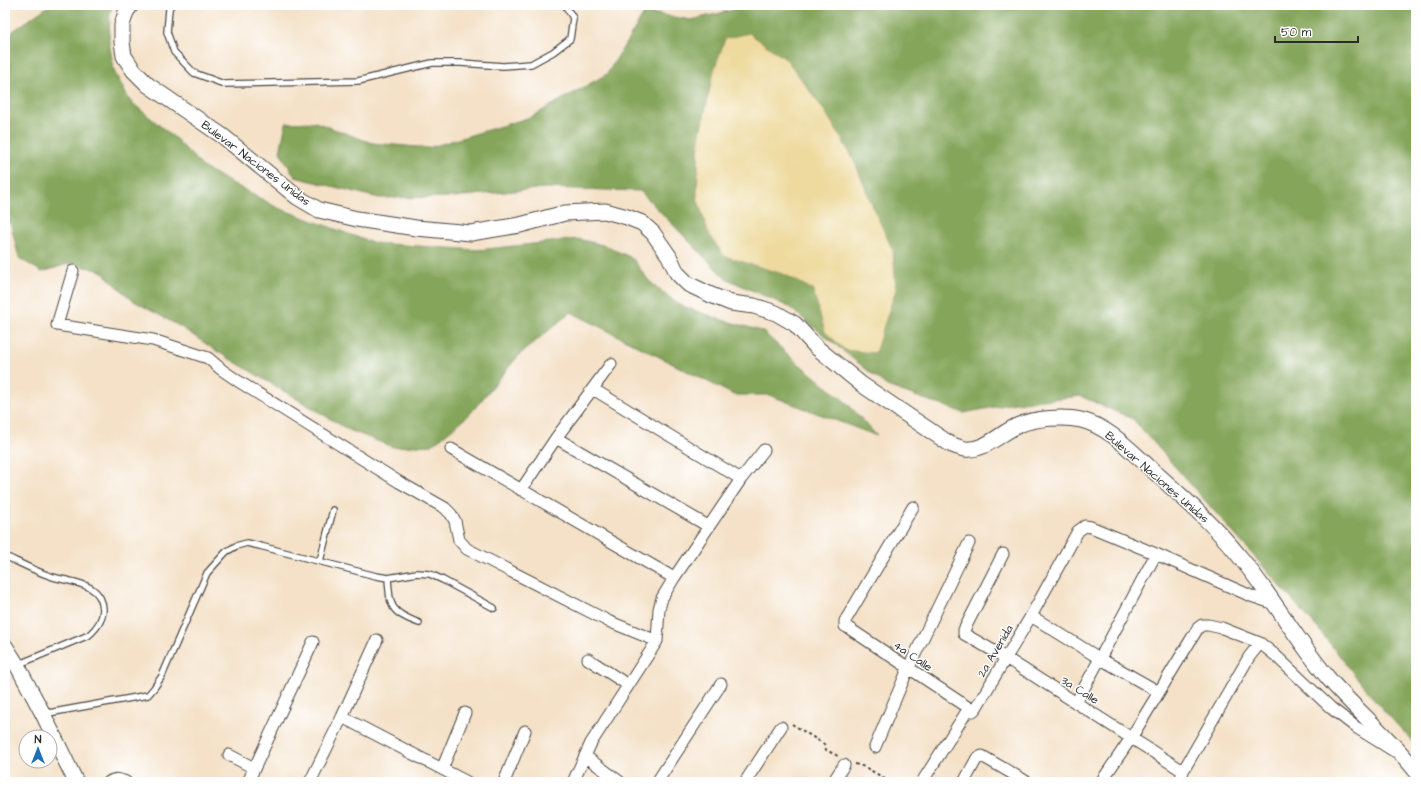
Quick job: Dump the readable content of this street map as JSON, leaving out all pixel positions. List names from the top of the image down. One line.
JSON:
{"streets":{"main road":["Bulevar Naciones Unidas"],"street":["2a Avenida","4a Calle","3a Calle"]},"crossings":[["2a Avenida","4a Calle"],["2a Avenida","3a Calle"]],"scale_bar":"50 m","north":"top"}
